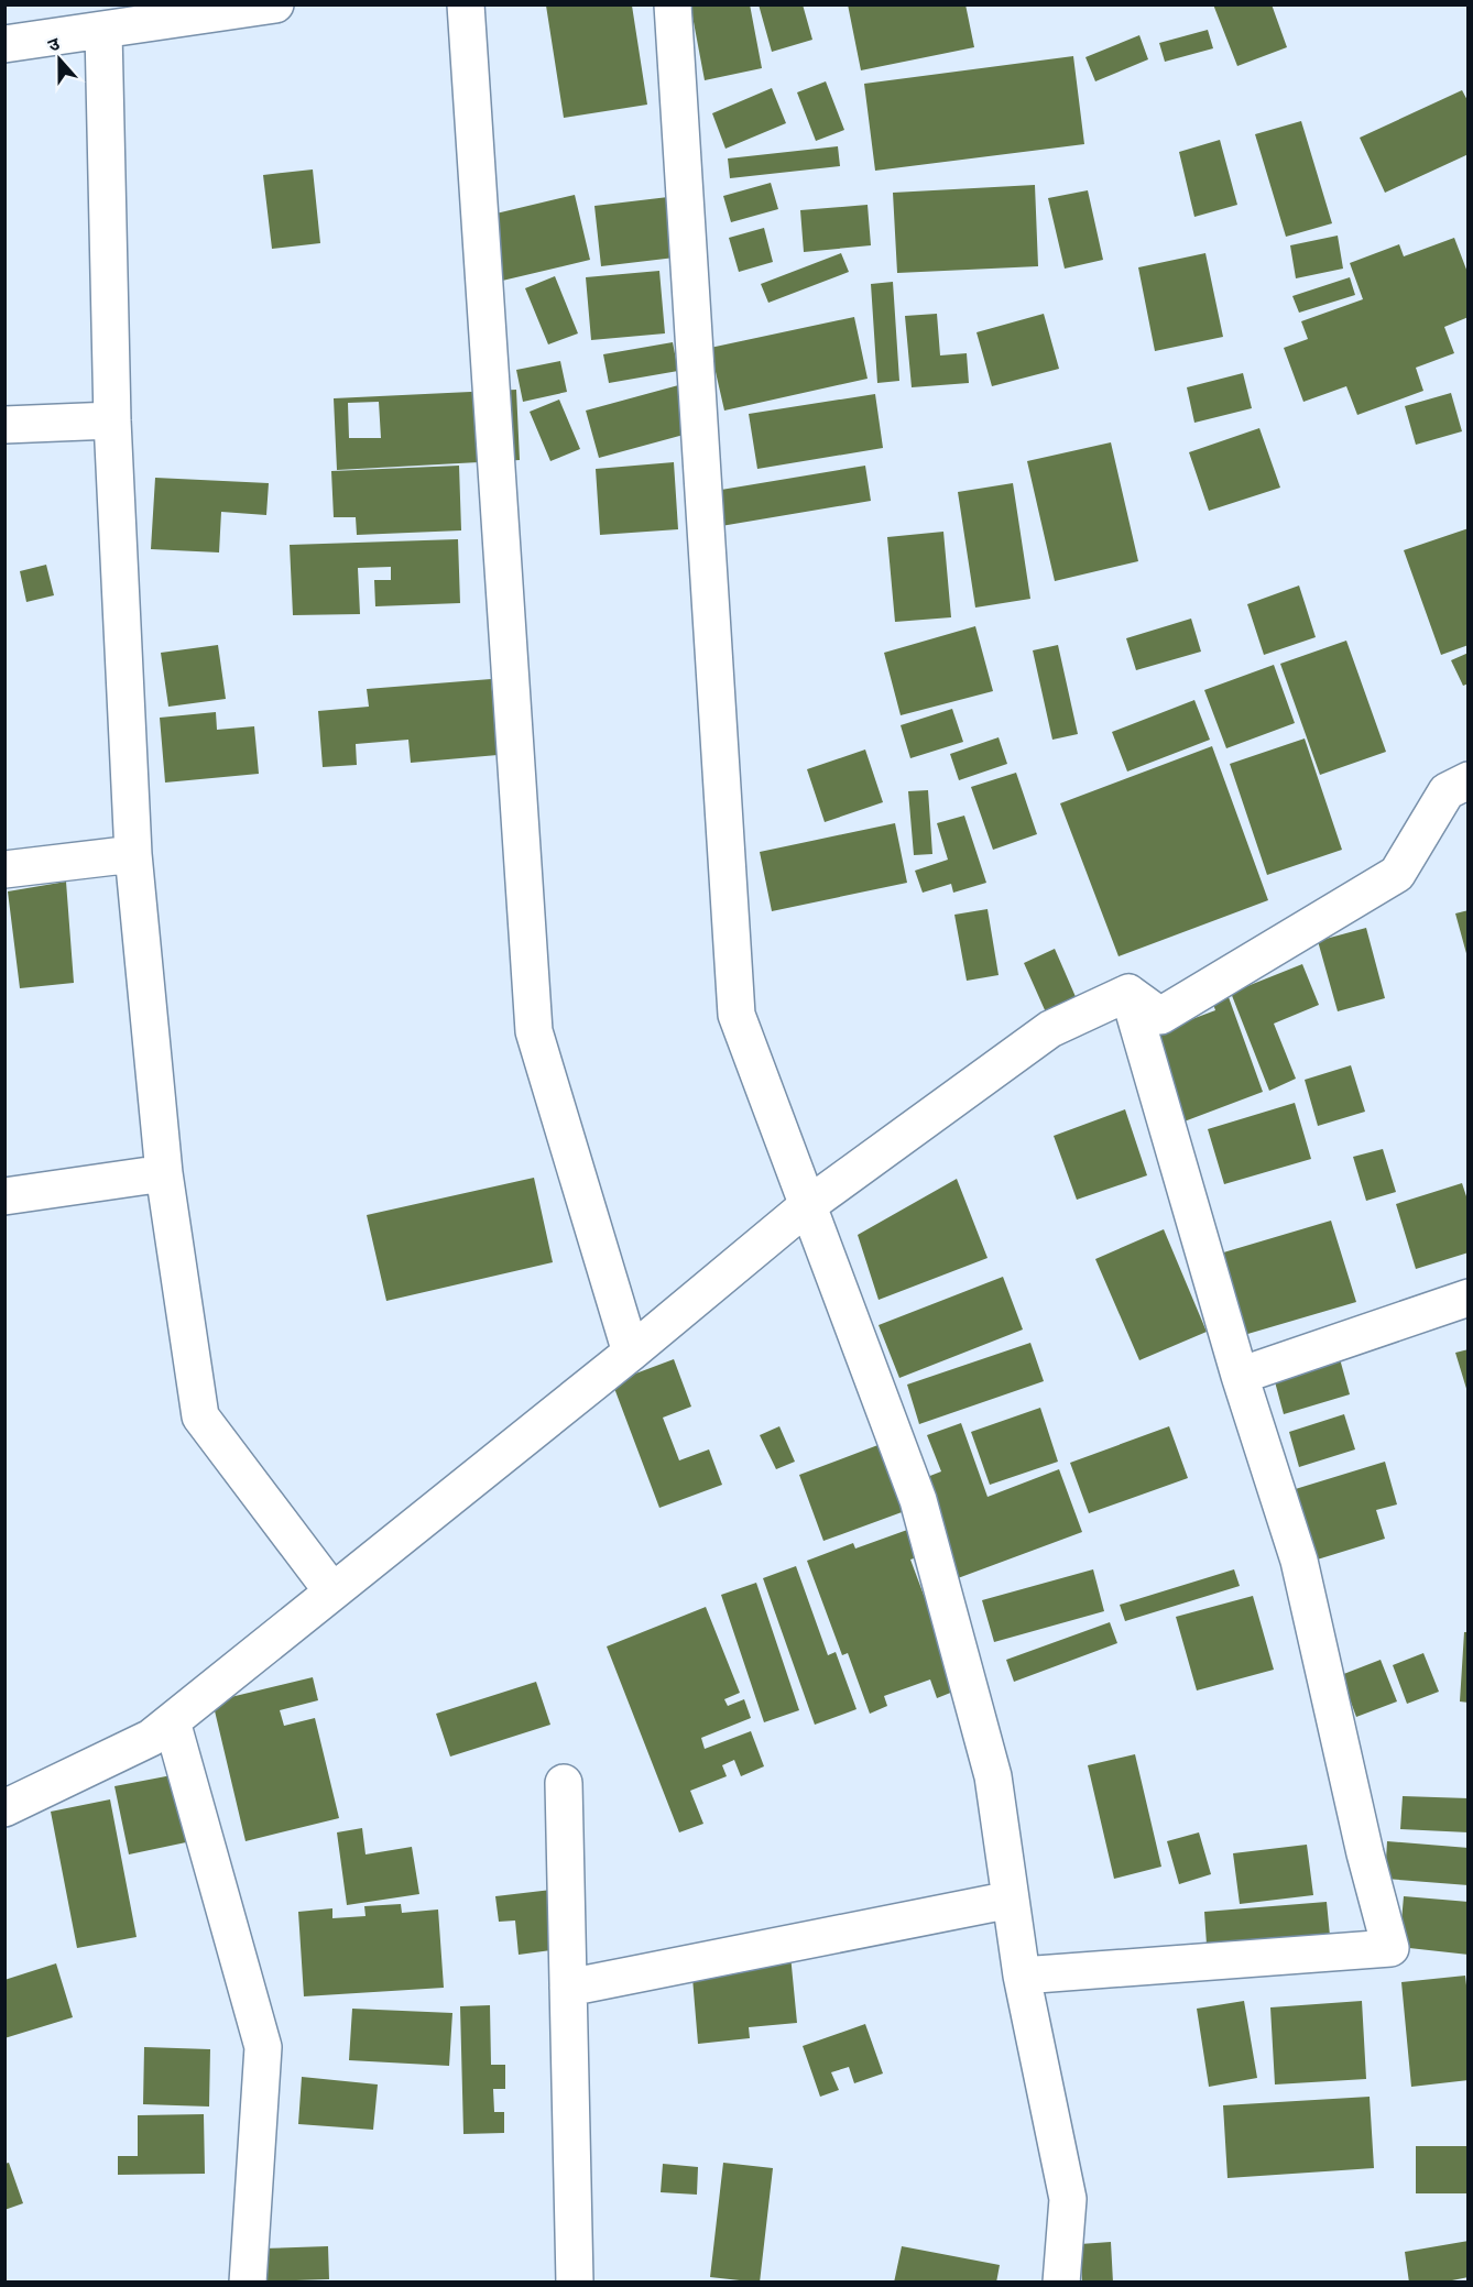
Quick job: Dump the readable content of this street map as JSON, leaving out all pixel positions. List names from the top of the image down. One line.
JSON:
{"north":"top"}
